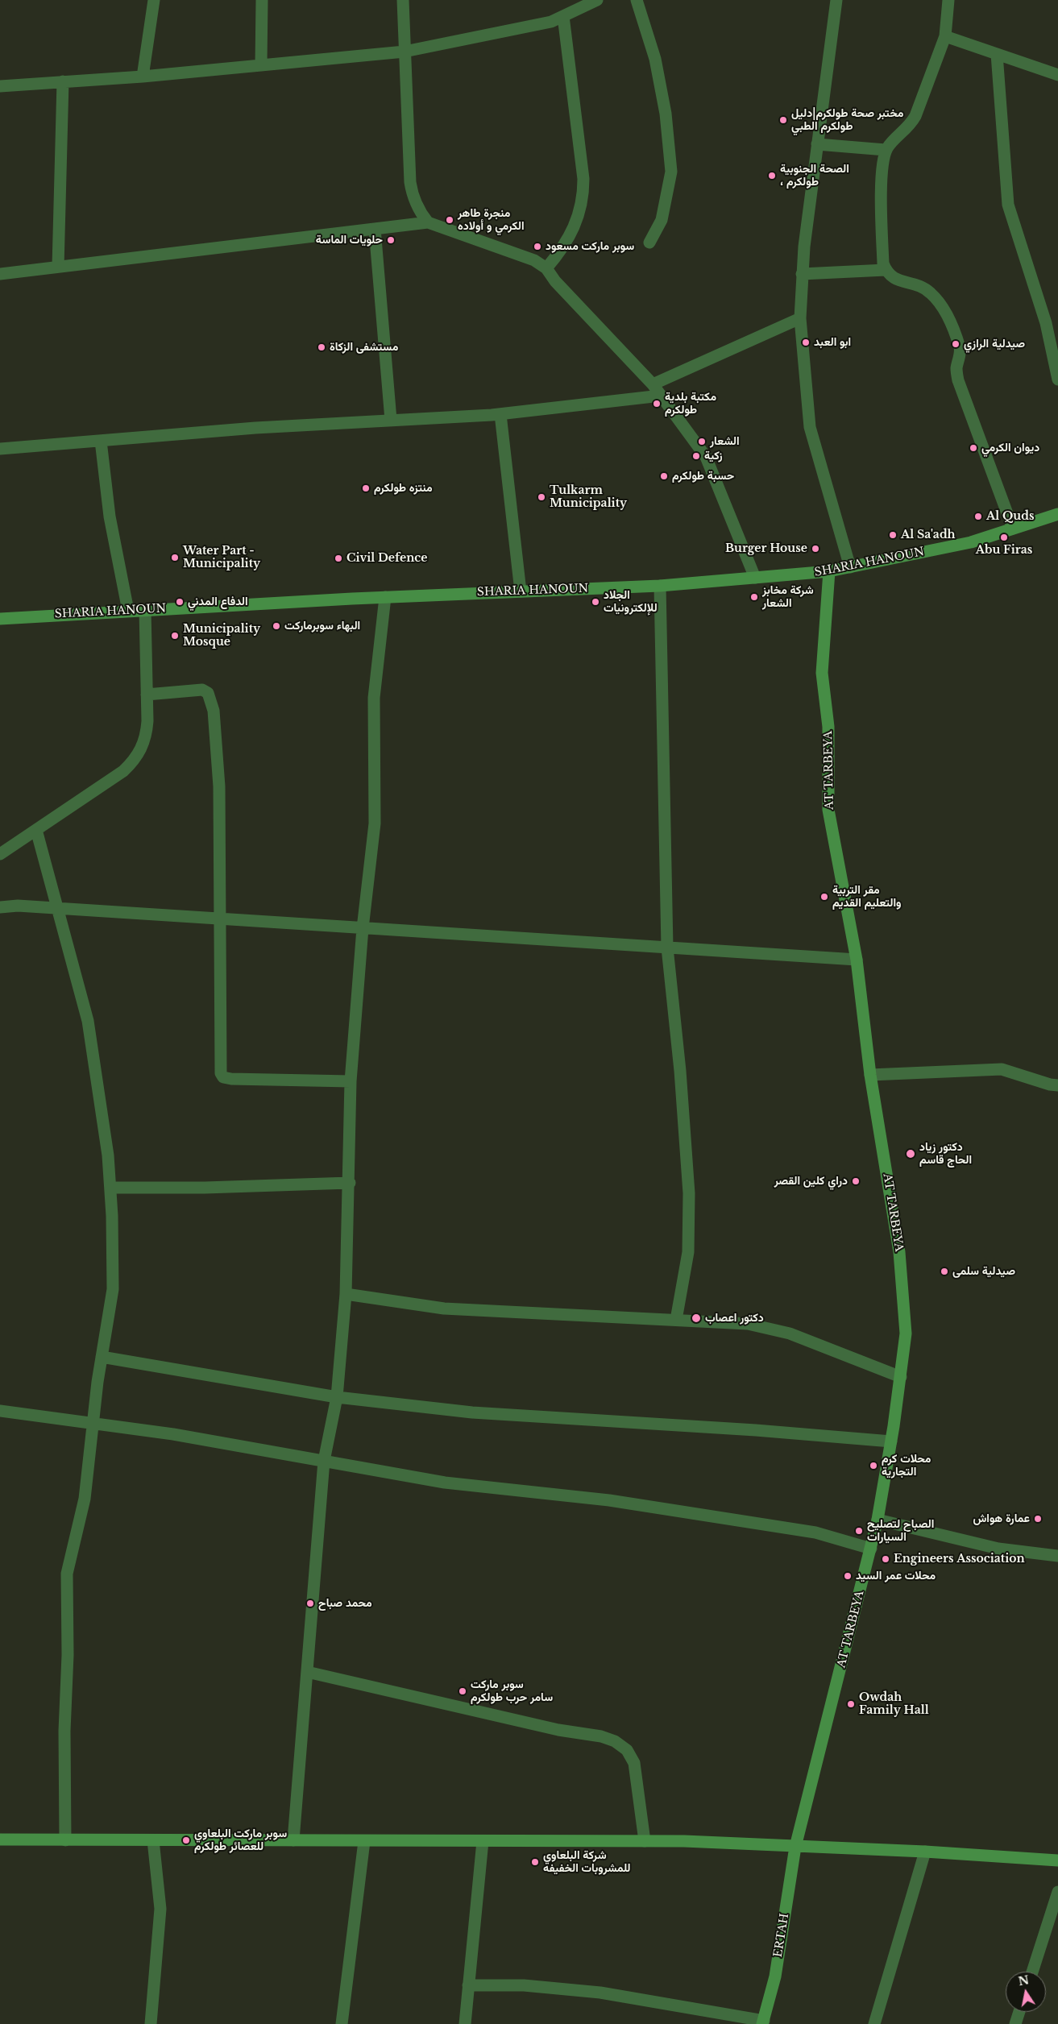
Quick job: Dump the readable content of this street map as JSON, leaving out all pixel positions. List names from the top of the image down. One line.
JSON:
{"streets":{"street":["SHARIA HANOUN","AT TARBEYA","ERTAH"]},"crossings":[["SHARIA HANOUN","AT TARBEYA"],["AT TARBEYA","ERTAH"]],"places":["مختبر صحة طولكرم|دليل طولكرم الطبي","الصحة الجنوبية ، طولكرم","منجرة طاهر الكرمي و أولاده","حلويات الماسة","سوبر ماركت مسعود","ابو العبد","صيدلية الرازي","مستشفى الزكاة","مكتبة بلدية طولكرم","الشعار","ديوان الكرمي","زكية","حسبة طولكرم","منتزه طولكرم","Tulkarm Municipality","Al Quds","Al Sa'adh","Abu Firas","Burger House","Water Part - Municipality","Civil Defence","شركة مخابز الشعار","الدفاع المدني","الجلاد للإلكترونيات","البهاء سوبرماركت","Municipality Mosque","مقر التربية والتعليم القديم","دكتور زياد الحاج قاسم","دراي كلين القصر","صيدلية سلمى","دكتور اعصاب","محلات كرم التجارية","عمارة هواش","الصباح لتصليح السيارات","Engineers Association","محلات عمر السيد","محمد صباح","سوبر ماركت سامر حرب طولكرم","Owdah Family Hall","سوبر ماركت البلعاوي للعصائر طولكرم","شركة البلعاوي للمشروبات الخفيفه"],"north":"top"}
